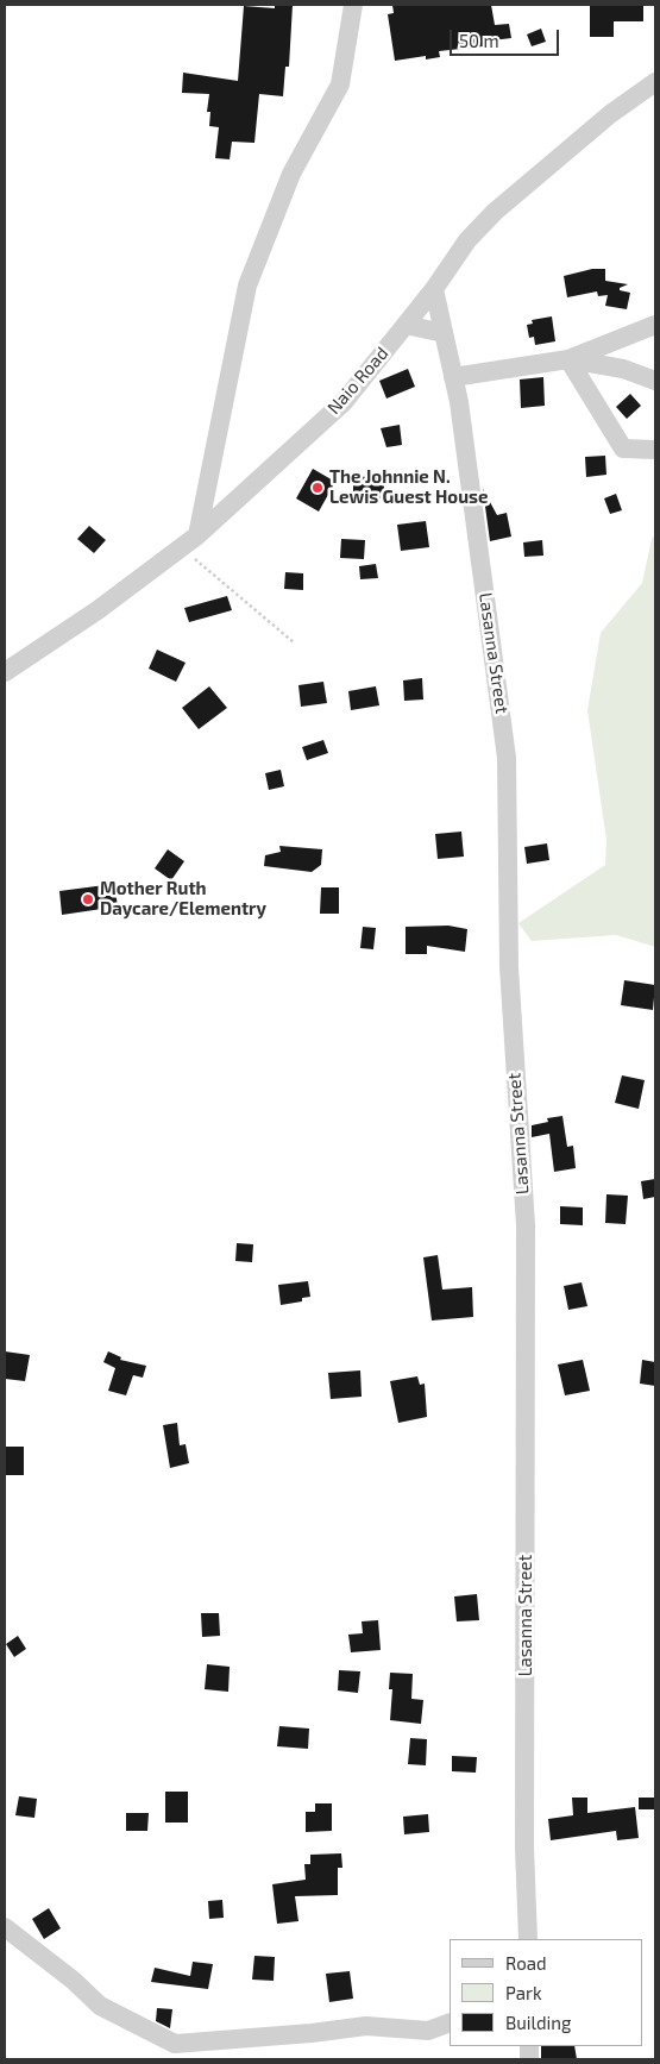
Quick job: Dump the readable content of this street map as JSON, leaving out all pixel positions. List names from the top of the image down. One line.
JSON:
{"streets":{"street":["Naio Road","Lasanna Street"]},"crossings":[["Naio Road","Lasanna Street"]],"places":["The Johnnie N. Lewis Guest House","Mother Ruth Daycare/Elementry"],"legend":["Road","Park","Building"],"scale_bar":"50 m"}
